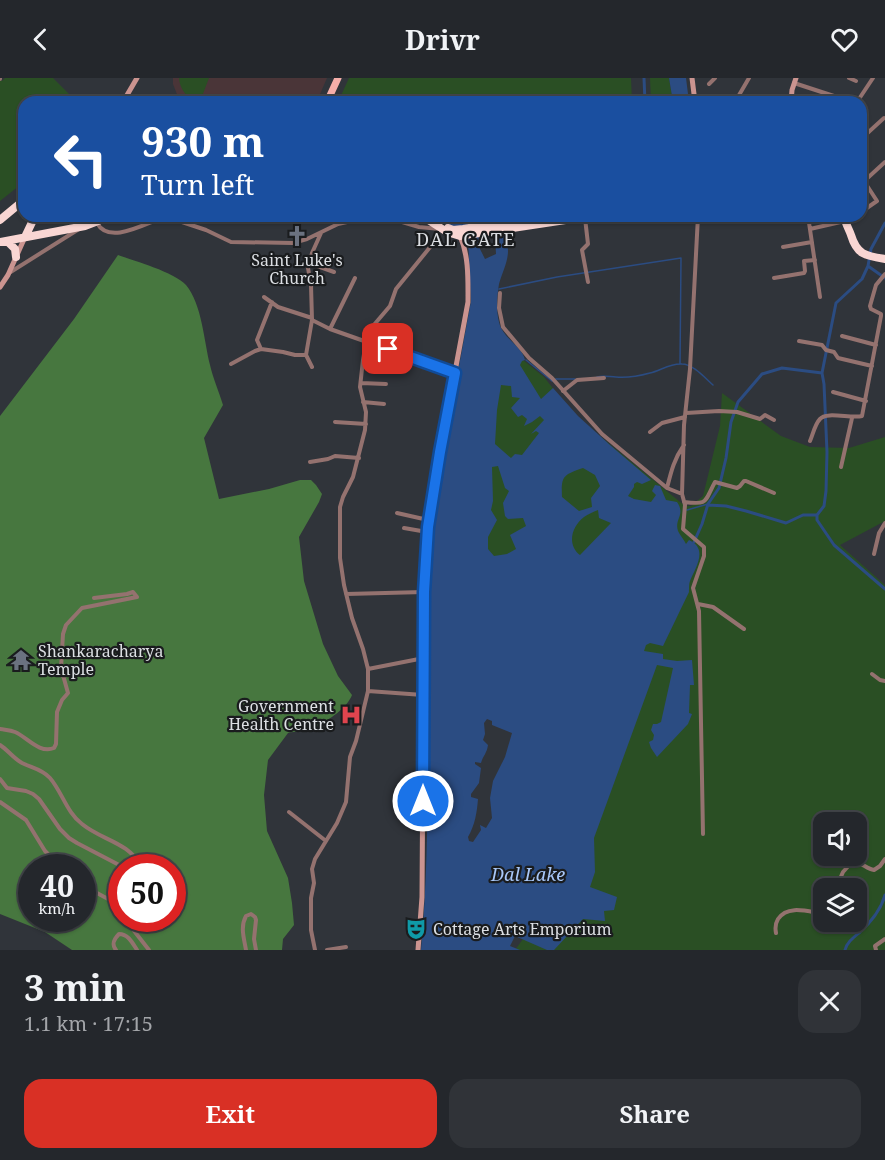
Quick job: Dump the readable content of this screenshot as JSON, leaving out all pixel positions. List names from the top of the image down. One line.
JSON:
{"districts":["DAL GATE"],"water":["Dal Lake"],"places":{"church":["Saint Luke's Church"],"temple":["Shankaracharya Temple"],"hospital":["Government Health Centre"],"theatre":["Cottage Arts Emporium"]},"page":{"header":"Drivr","turn":["930 m","Turn left"],"speed":"40 km/h","limit":"50","heading":["3 min","1.1 km · 17:15"],"buttons":["Exit","Share"]}}
